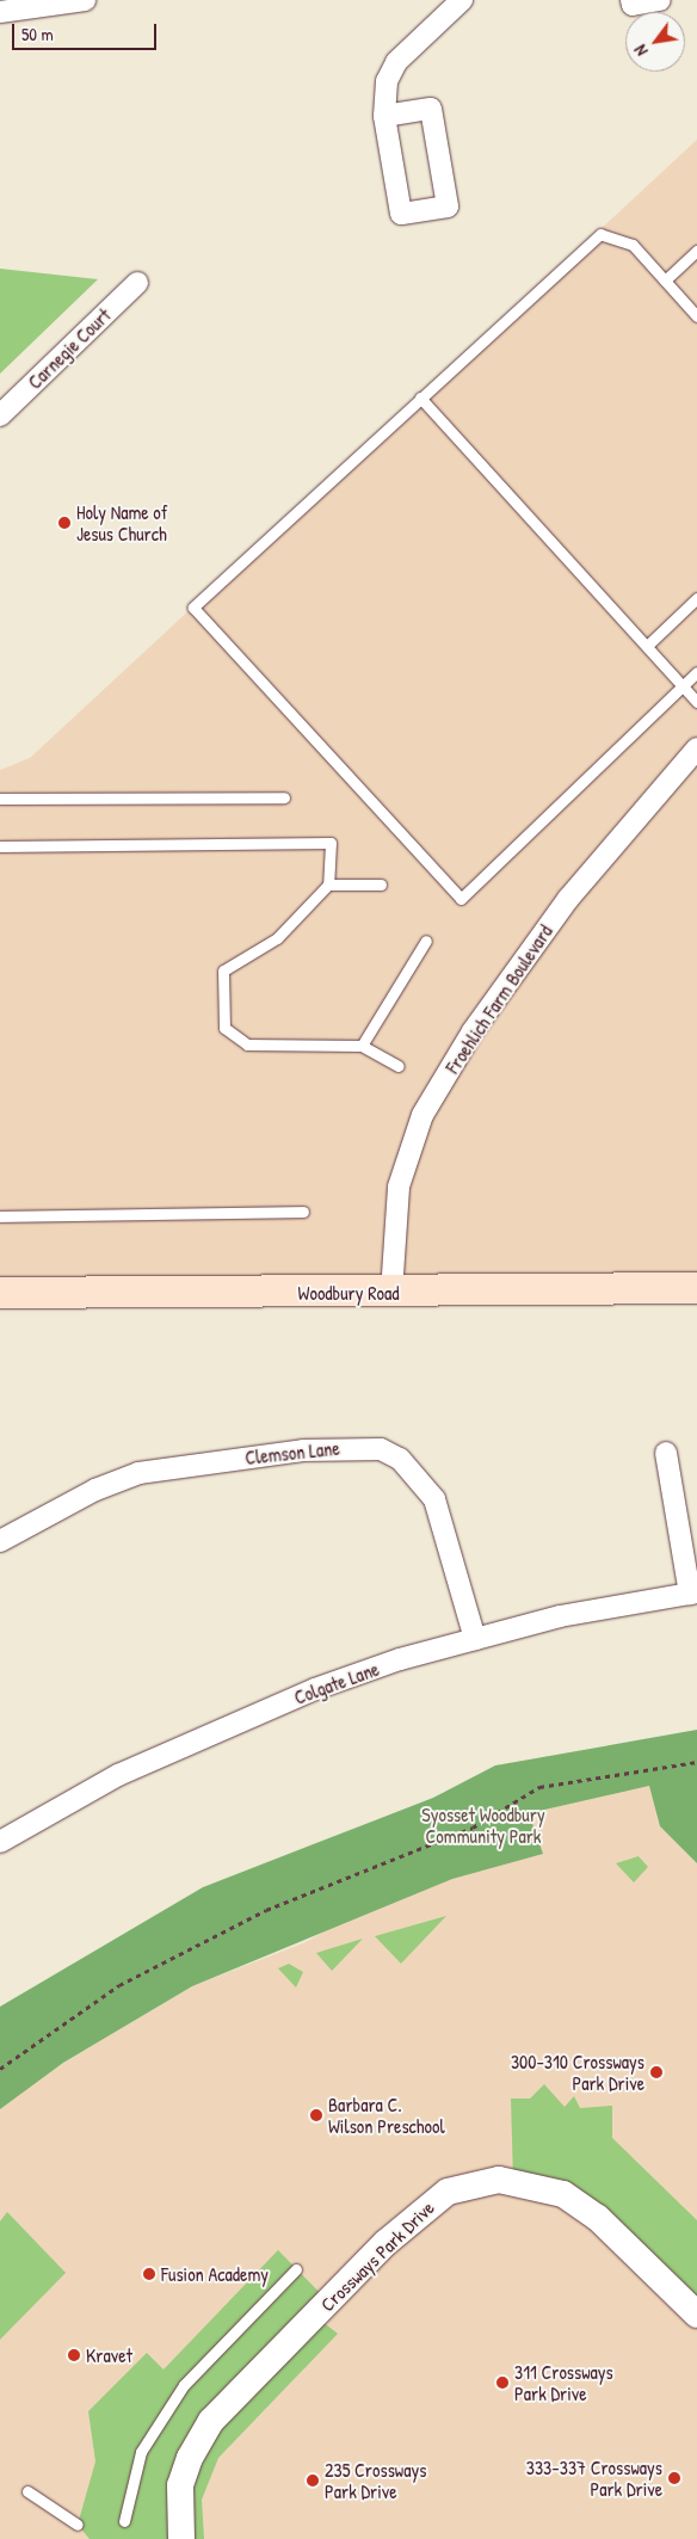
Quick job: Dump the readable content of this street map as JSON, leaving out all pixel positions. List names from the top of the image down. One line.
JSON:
{"streets":{"main road":["Woodbury Road"],"street":["Carnegie Court","Froehlich Farm Boulevard","Clemson Lane","Colgate Lane","Crossways Park Drive"]},"crossings":[["Froehlich Farm Boulevard","Woodbury Road"],["Clemson Lane","Colgate Lane"]],"parks":["Syosset Woodbury Community Park"],"places":["Holy Name of Jesus Church","300-310 Crossways Park Drive","Barbara C. Wilson Preschool","Fusion Academy","Kravet","311 Crossways Park Drive","333-337 Crossways Park Drive","235 Crossways Park Drive"],"scale_bar":"50 m","north":"bottom left"}
